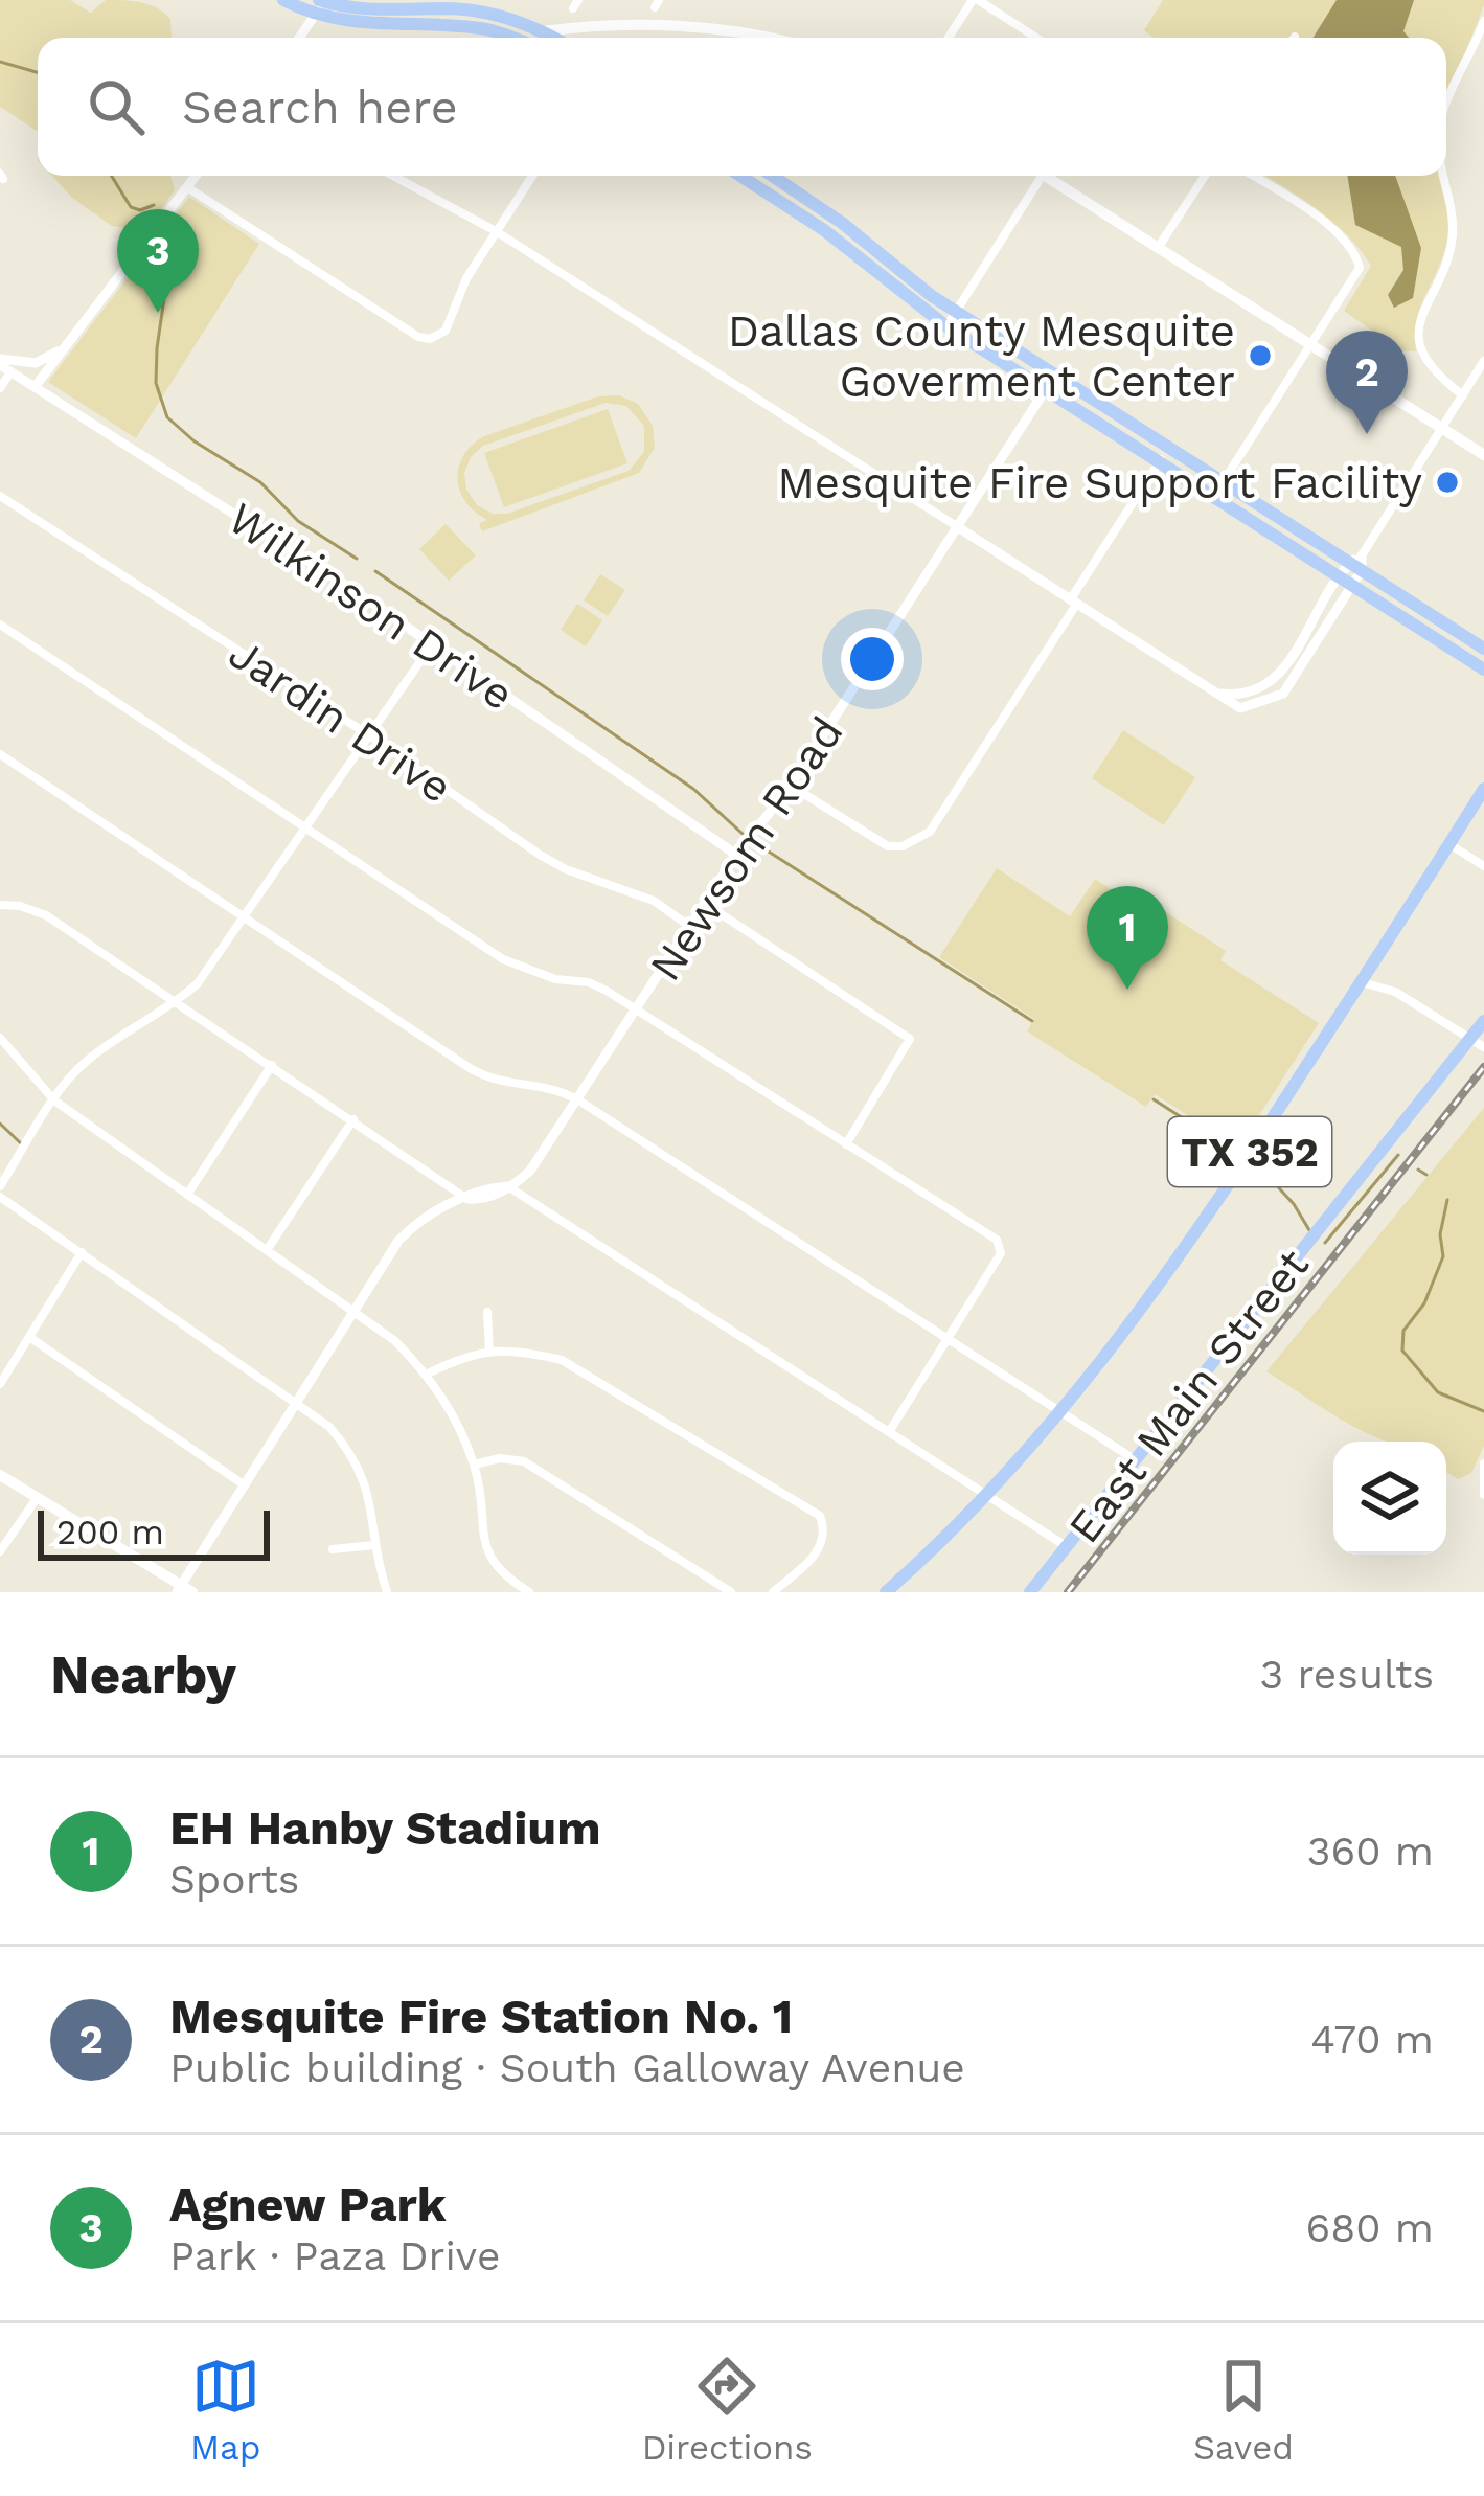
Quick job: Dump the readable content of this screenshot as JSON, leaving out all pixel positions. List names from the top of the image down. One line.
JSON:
{"streets":{"main road":["TX 352","East Main Street"],"street":["Wilkinson Drive","Jardin Drive","Newsom Road"]},"crossings":[["Wilkinson Drive","Newsom Road"],["Jardin Drive","Newsom Road"]],"places":["Dallas County Mesquite Goverment Center","Mesquite Fire Support Facility"],"scale_bar":"200 m","page":{"search":"Search here","pins":["3","2","1"],"scale":"200 m","heading":["Nearby","3 results"],"list":[{"mark":"1","name":"EH Hanby Stadium","note":"Sports","value":"360 m"},{"mark":"2","name":"Mesquite Fire Station No. 1","note":"Public building · South Galloway Avenue","value":"470 m"},{"mark":"3","name":"Agnew Park","note":"Park · Paza Drive","value":"680 m"}],"nav":["Map","Directions","Saved"]}}
